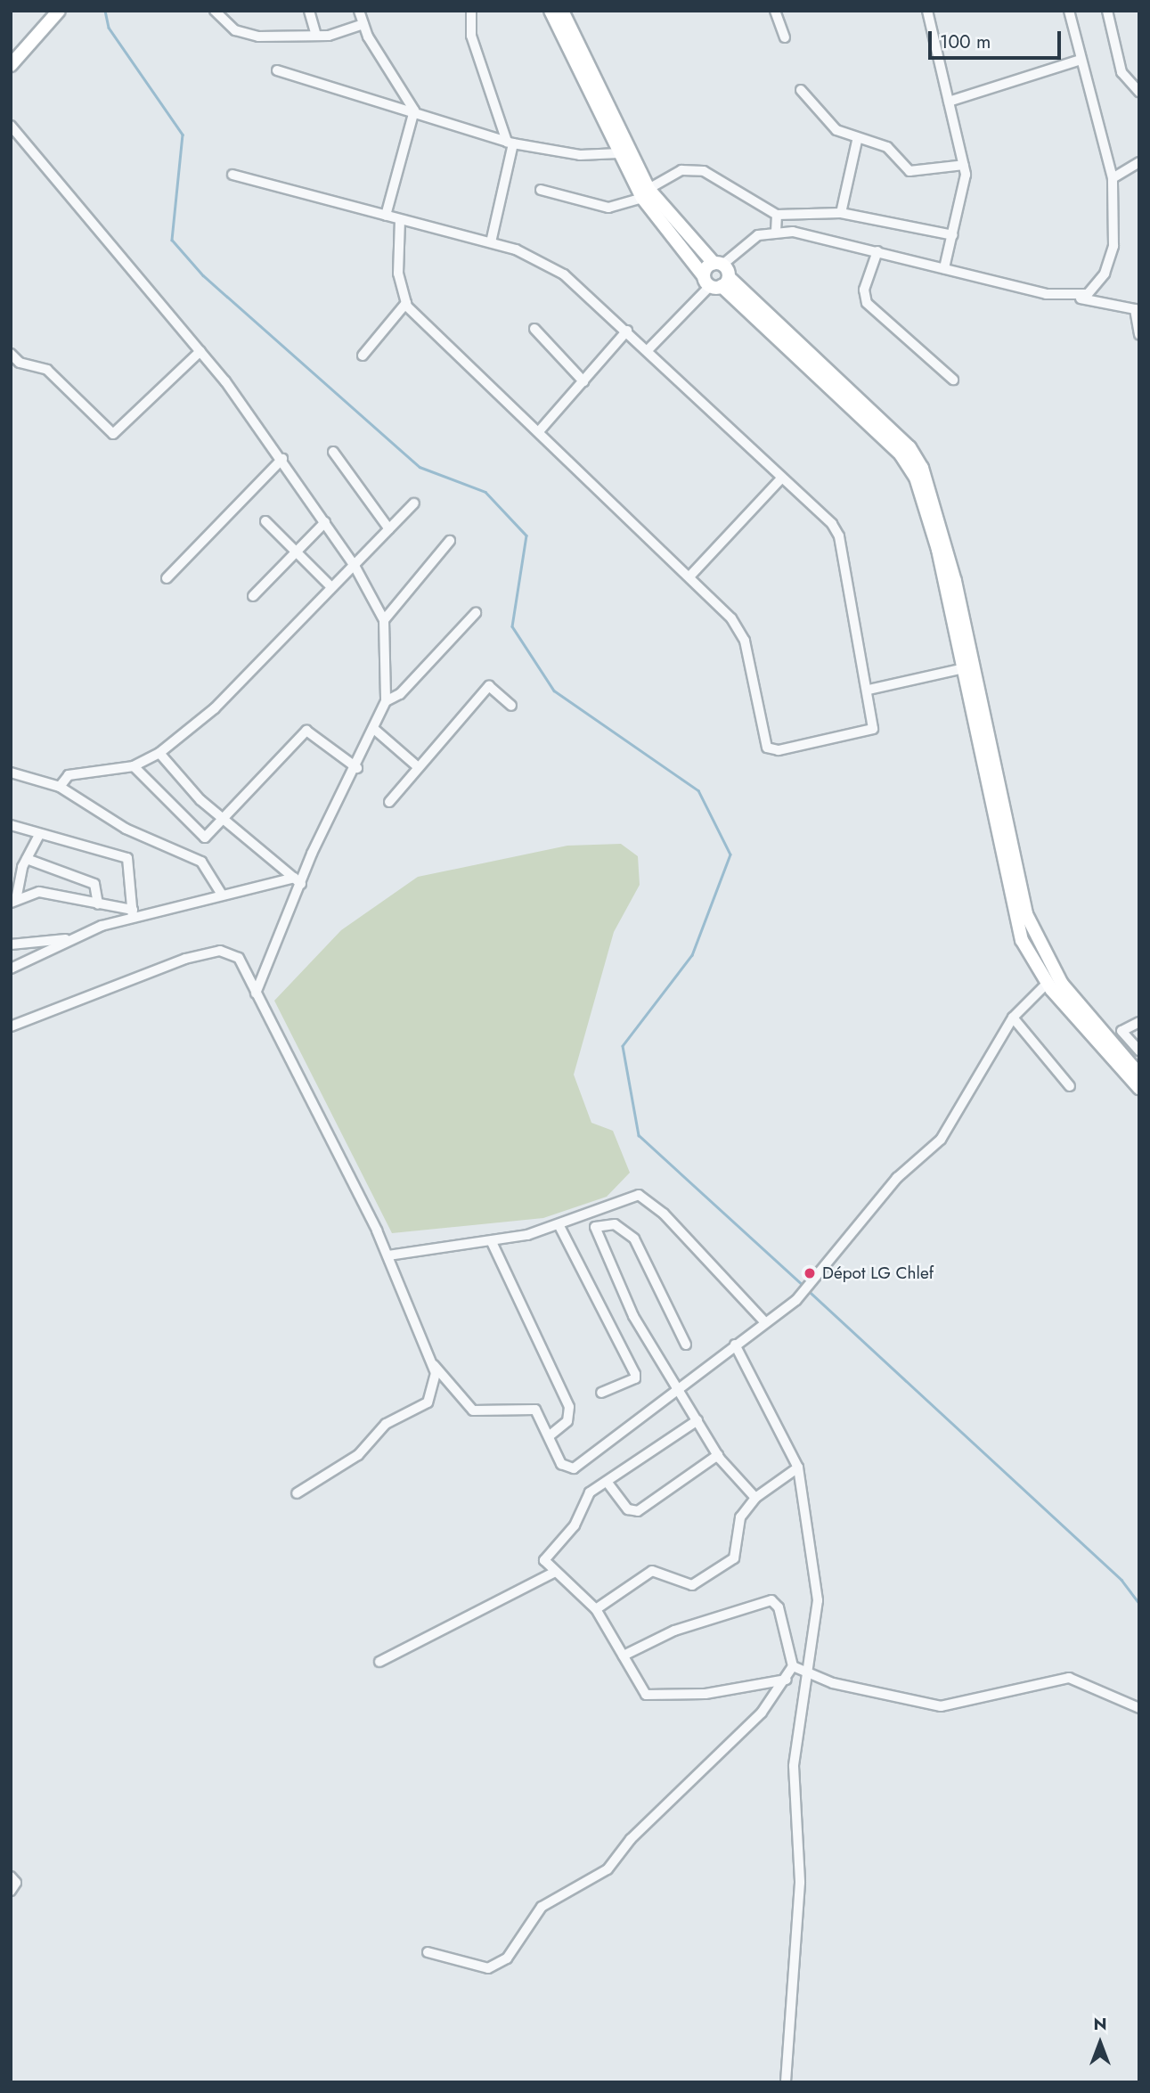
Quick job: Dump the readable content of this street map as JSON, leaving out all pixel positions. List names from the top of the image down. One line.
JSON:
{"places":["Dépot LG Chlef"],"scale_bar":"100 m","north":"top"}
